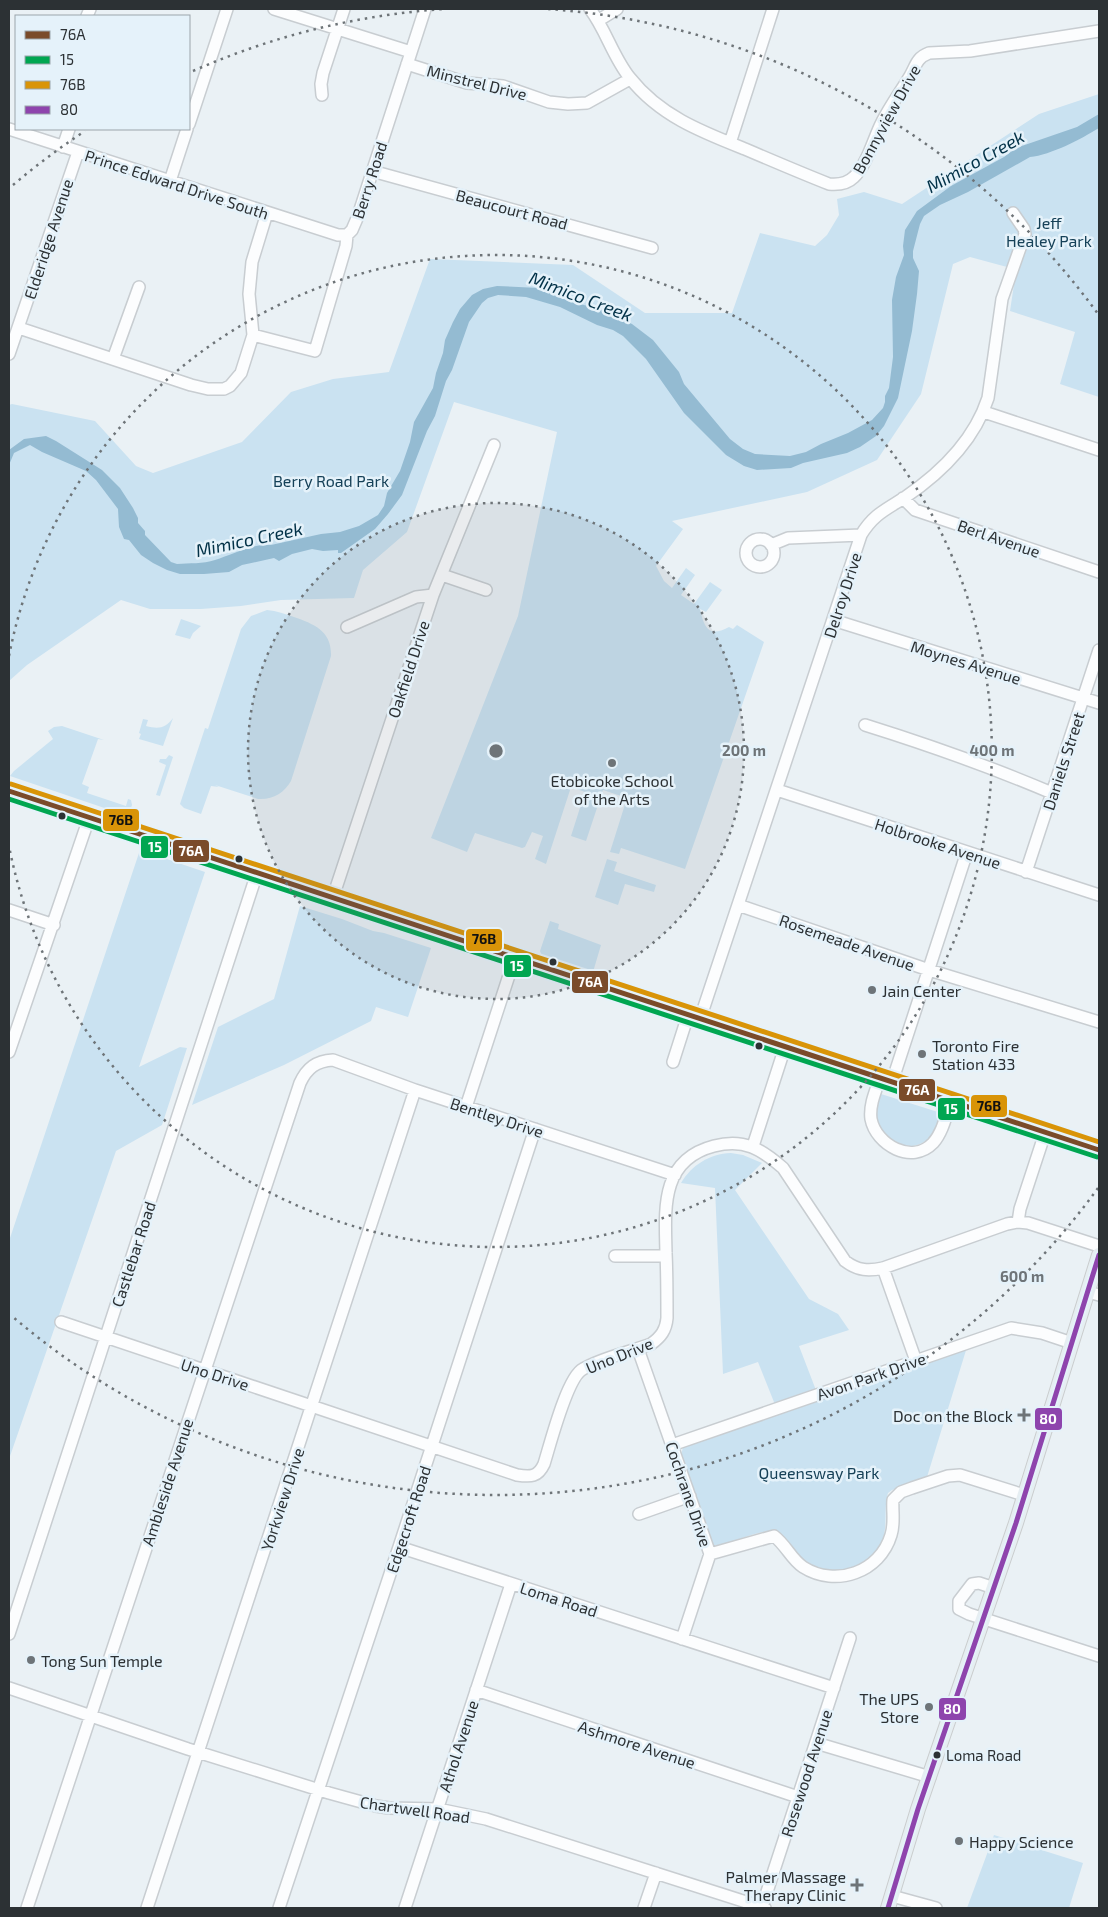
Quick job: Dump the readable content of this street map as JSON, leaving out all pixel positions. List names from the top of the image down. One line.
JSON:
{"streets":{"street":["Minstrel Drive","Bonnyview Drive","Berry Road","Prince Edward Drive South","Beaucourt Road","Elderidge Avenue","Berl Avenue","Delroy Drive","Moynes Avenue","Oakfield Drive","Daniels Street","Holbrooke Avenue","Rosemeade Avenue","Bentley Drive","Castlebar Road","Uno Drive","Avon Park Drive","Ambleside Avenue","Cochrane Drive","Yorkview Drive","Edgecroft Road","Loma Road","Ashmore Avenue","Athol Avenue","Rosewood Avenue","Chartwell Road"]},"crossings":[["Minstrel Drive","Bonnyview Drive"],["Minstrel Drive","Berry Road"],["Berry Road","Prince Edward Drive South"],["Berry Road","Beaucourt Road"],["Prince Edward Drive South","Elderidge Avenue"],["Berl Avenue","Delroy Drive"],["Delroy Drive","Moynes Avenue"],["Delroy Drive","Holbrooke Avenue"],["Delroy Drive","Rosemeade Avenue"],["Moynes Avenue","Daniels Street"],["Daniels Street","Holbrooke Avenue"],["Bentley Drive","Uno Drive"],["Bentley Drive","Ambleside Avenue"],["Bentley Drive","Yorkview Drive"],["Bentley Drive","Edgecroft Road"],["Castlebar Road","Uno Drive"],["Uno Drive","Ambleside Avenue"],["Uno Drive","Cochrane Drive"],["Uno Drive","Yorkview Drive"],["Uno Drive","Edgecroft Road"],["Avon Park Drive","Cochrane Drive"],["Ambleside Avenue","Chartwell Road"],["Cochrane Drive","Loma Road"],["Yorkview Drive","Chartwell Road"],["Edgecroft Road","Loma Road"],["Edgecroft Road","Chartwell Road"],["Loma Road","Athol Avenue"],["Loma Road","Rosewood Avenue"],["Ashmore Avenue","Athol Avenue"],["Ashmore Avenue","Rosewood Avenue"],["Athol Avenue","Chartwell Road"],["Rosewood Avenue","Chartwell Road"]],"water":["Mimico Creek"],"parks":["Jeff Healey Park","Berry Road Park","Queensway Park"],"places":{"other":["Etobicoke School of the Arts","Jain Center","Toronto Fire Station 433","Tong Sun Temple","The UPS Store","Loma Road","Happy Science"],"health":["Doc on the Block","Palmer Massage Therapy Clinic"]},"lines":["transit line 76B","transit line 76A","transit line 15","transit line 80"],"legend":["76A","15","76B","80"],"rings":["200 m","400 m","600 m"]}
